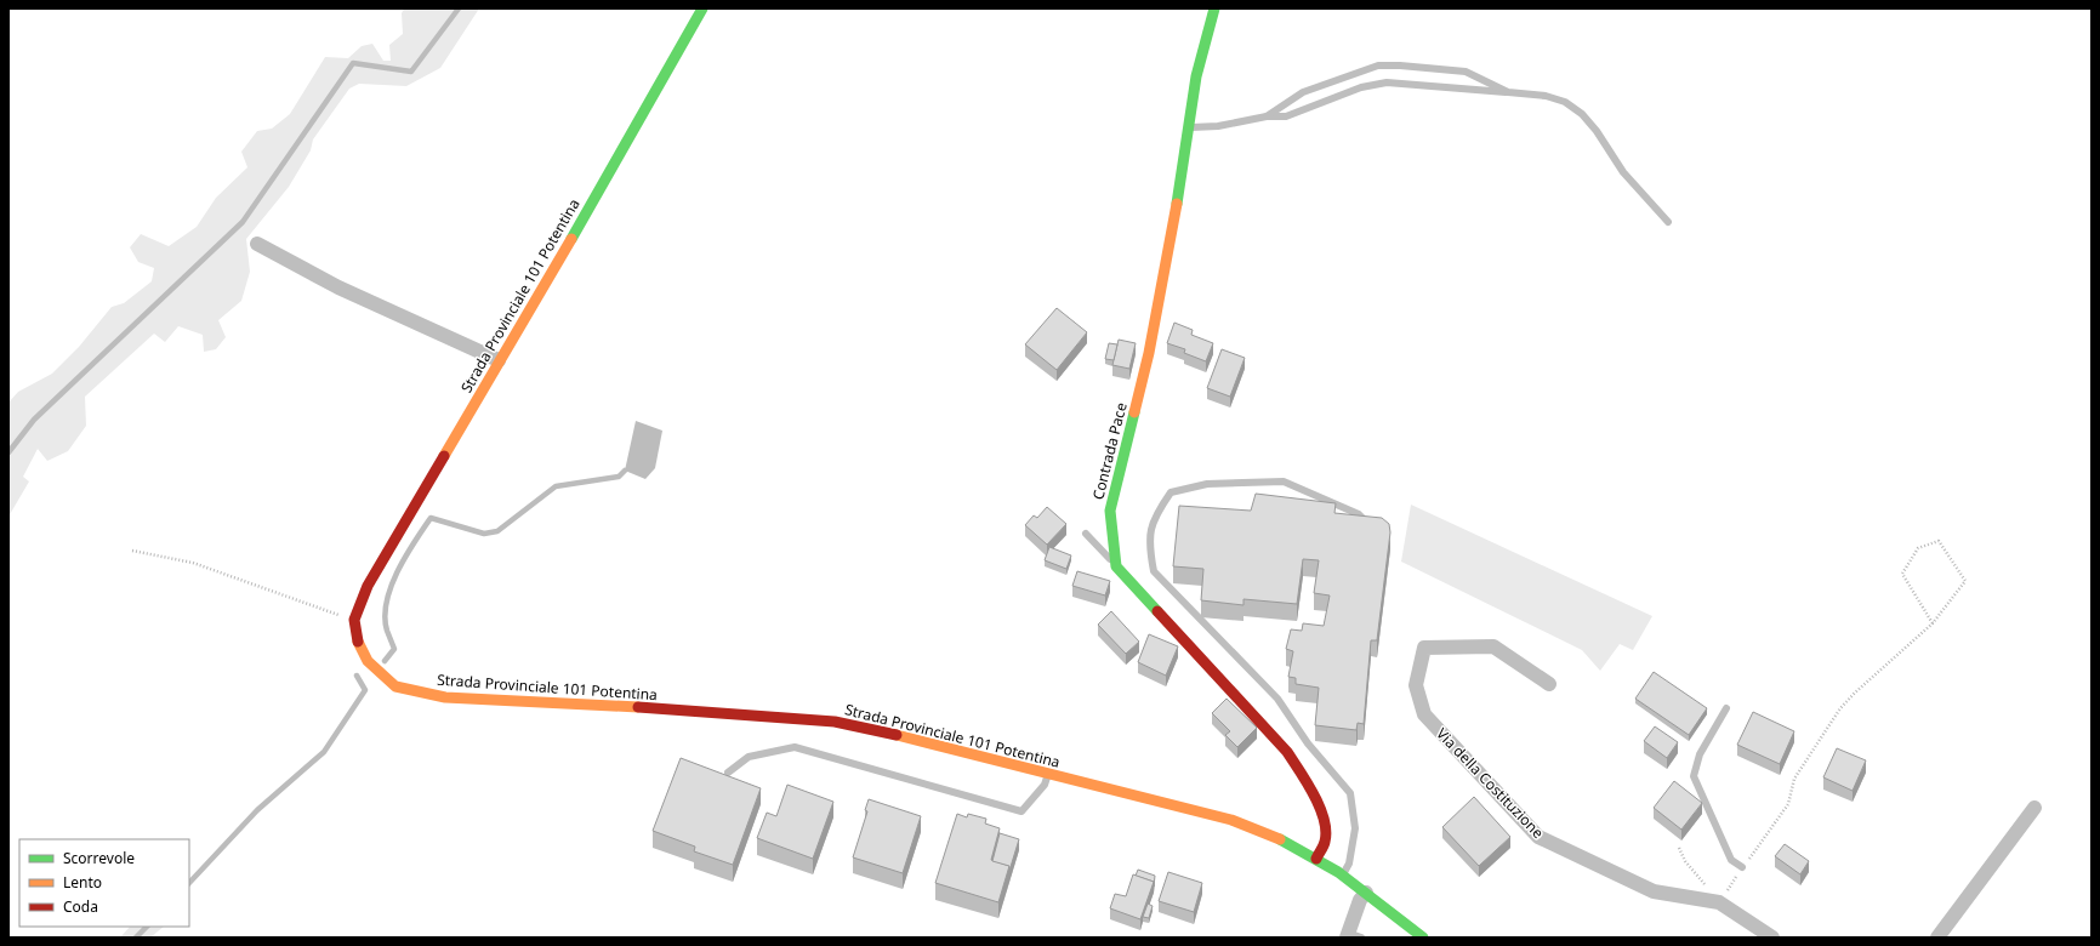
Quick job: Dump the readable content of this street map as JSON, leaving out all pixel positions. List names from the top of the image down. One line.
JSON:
{"streets":{"main road":["Strada Provinciale 101 Potentina","Contrada Pace"],"street":["Via della Costituzione"]},"legend":["Scorrevole","Lento","Coda"]}
